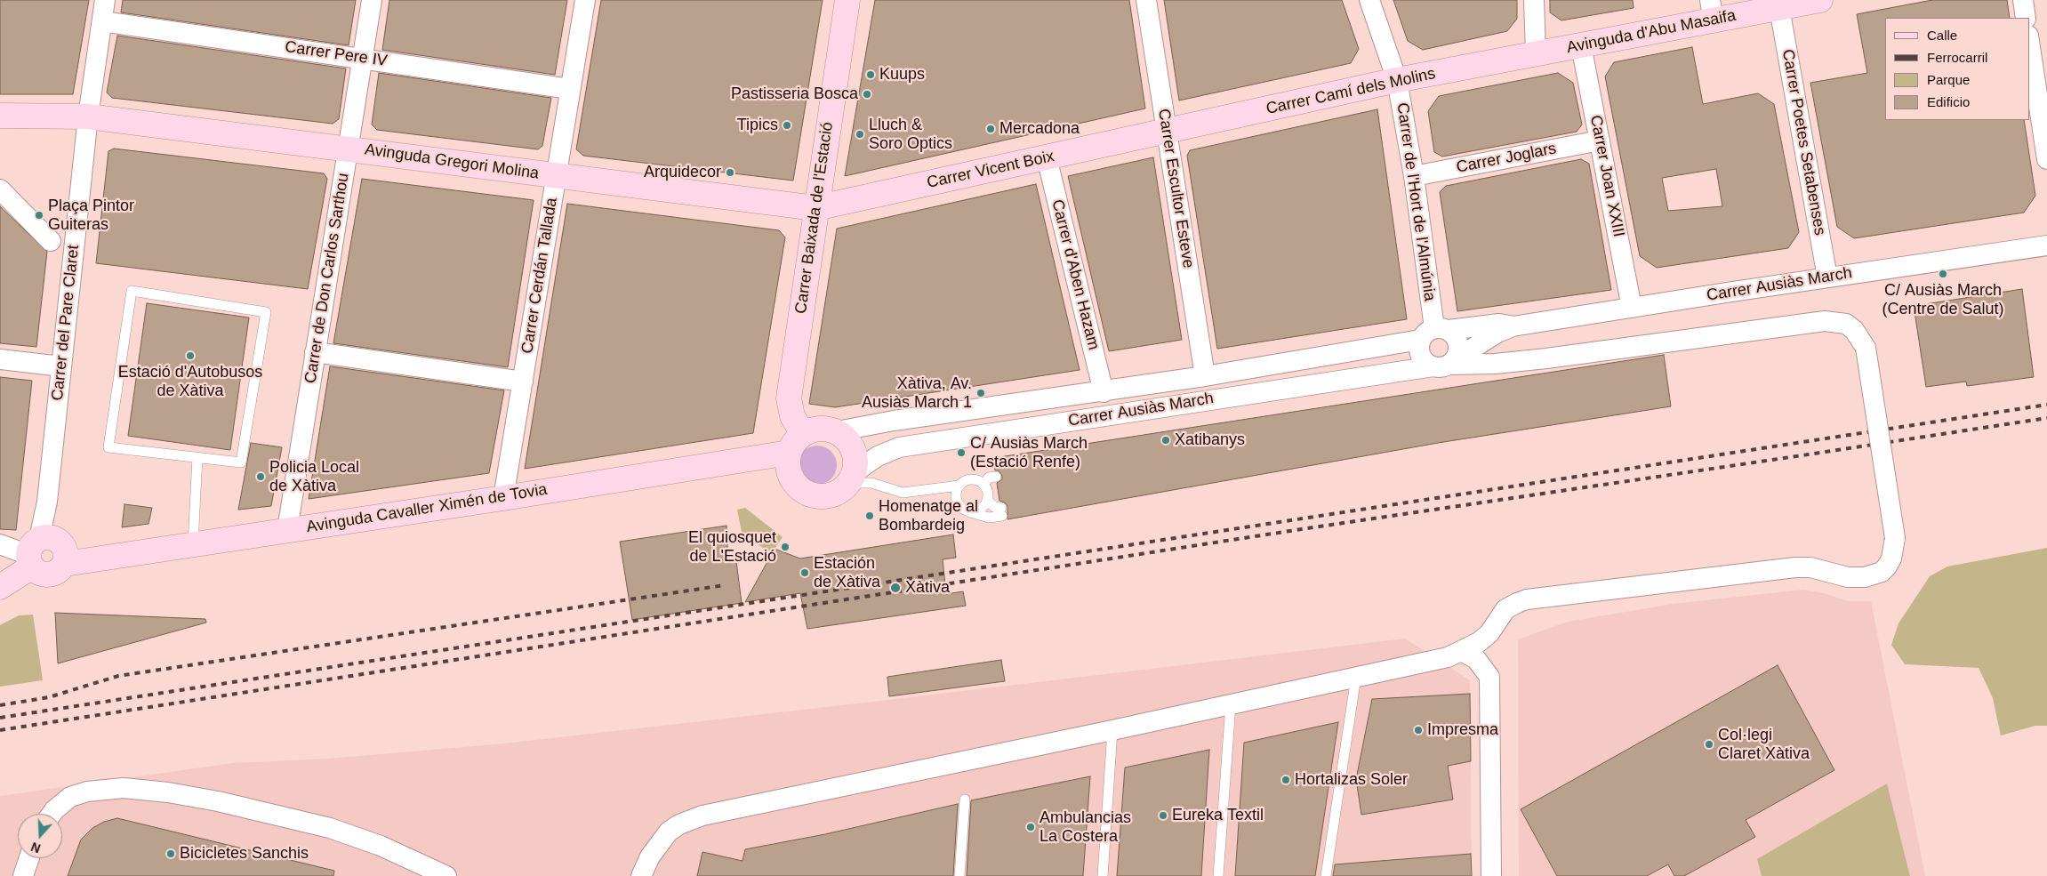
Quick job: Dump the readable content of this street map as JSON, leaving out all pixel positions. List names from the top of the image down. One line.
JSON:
{"streets":{"street":["Avinguda d'Abu Masaifa","Carrer Pere IV","Carrer Camí dels Molins","Carrer Poetes Setabenses","Carrer Joglars","Avinguda Gregori Molina","Carrer Vicent Boix","Carrer Joan XXIII","Carrer Escultor Esteve","Carrer de l'Hort de l'Almúnia","Carrer Baixada de l'Estació","Carrer d'Aben Hazam","Carrer Cerdán Tallada","Carrer de Don Carlos Sarthou","Carrer Ausiàs March","Carrer del Pare Claret","Avinguda Cavaller Ximén de Tovia"]},"crossings":[["Avinguda d'Abu Masaifa","Carrer Camí dels Molins"],["Avinguda d'Abu Masaifa","Carrer Poetes Setabenses"],["Avinguda d'Abu Masaifa","Carrer Joan XXIII"],["Carrer Pere IV","Carrer Cerdán Tallada"],["Carrer Pere IV","Carrer de Don Carlos Sarthou"],["Carrer Pere IV","Carrer del Pare Claret"],["Carrer Camí dels Molins","Carrer Vicent Boix"],["Carrer Camí dels Molins","Carrer Escultor Esteve"],["Carrer Camí dels Molins","Carrer de l'Hort de l'Almúnia"],["Carrer Poetes Setabenses","Carrer Ausiàs March"],["Carrer Joglars","Carrer Joan XXIII"],["Carrer Joglars","Carrer de l'Hort de l'Almúnia"],["Avinguda Gregori Molina","Carrer Vicent Boix"],["Avinguda Gregori Molina","Carrer Baixada de l'Estació"],["Avinguda Gregori Molina","Carrer Cerdán Tallada"],["Avinguda Gregori Molina","Carrer de Don Carlos Sarthou"],["Avinguda Gregori Molina","Carrer del Pare Claret"],["Carrer Vicent Boix","Carrer Escultor Esteve"],["Carrer Vicent Boix","Carrer Baixada de l'Estació"],["Carrer Vicent Boix","Carrer d'Aben Hazam"],["Carrer Joan XXIII","Carrer Ausiàs March"],["Carrer Escultor Esteve","Carrer Ausiàs March"],["Carrer de l'Hort de l'Almúnia","Carrer Ausiàs March"],["Carrer Baixada de l'Estació","Carrer Ausiàs March"],["Carrer Baixada de l'Estació","Avinguda Cavaller Ximén de Tovia"],["Carrer d'Aben Hazam","Carrer Ausiàs March"],["Carrer Cerdán Tallada","Avinguda Cavaller Ximén de Tovia"],["Carrer de Don Carlos Sarthou","Avinguda Cavaller Ximén de Tovia"],["Carrer Ausiàs March","Avinguda Cavaller Ximén de Tovia"],["Carrer del Pare Claret","Avinguda Cavaller Ximén de Tovia"]],"places":["Kuups","Pastisseria Bosca","Tipics","Mercadona","Lluch & Soro Optics","Arquidecor","Plaça Pintor Guiteras","C/ Ausiàs March (Centre de Salut)","Estació d'Autobusos de Xàtiva","Xàtiva, Av. Ausiàs March 1","Xatibanys","C/ Ausiàs March (Estació Renfe)","Policia Local de Xàtiva","Homenatge al Bombardeig","El quiosquet de L'Estació","Estación de Xàtiva","Xàtiva","Impresma","Col·legi Claret Xàtiva","Hortalizas Soler","Eureka Textil","Ambulancias La Costera","Bicicletes Sanchis"],"legend":["Calle","Ferrocarril","Parque","Edificio"],"north":"bottom"}
